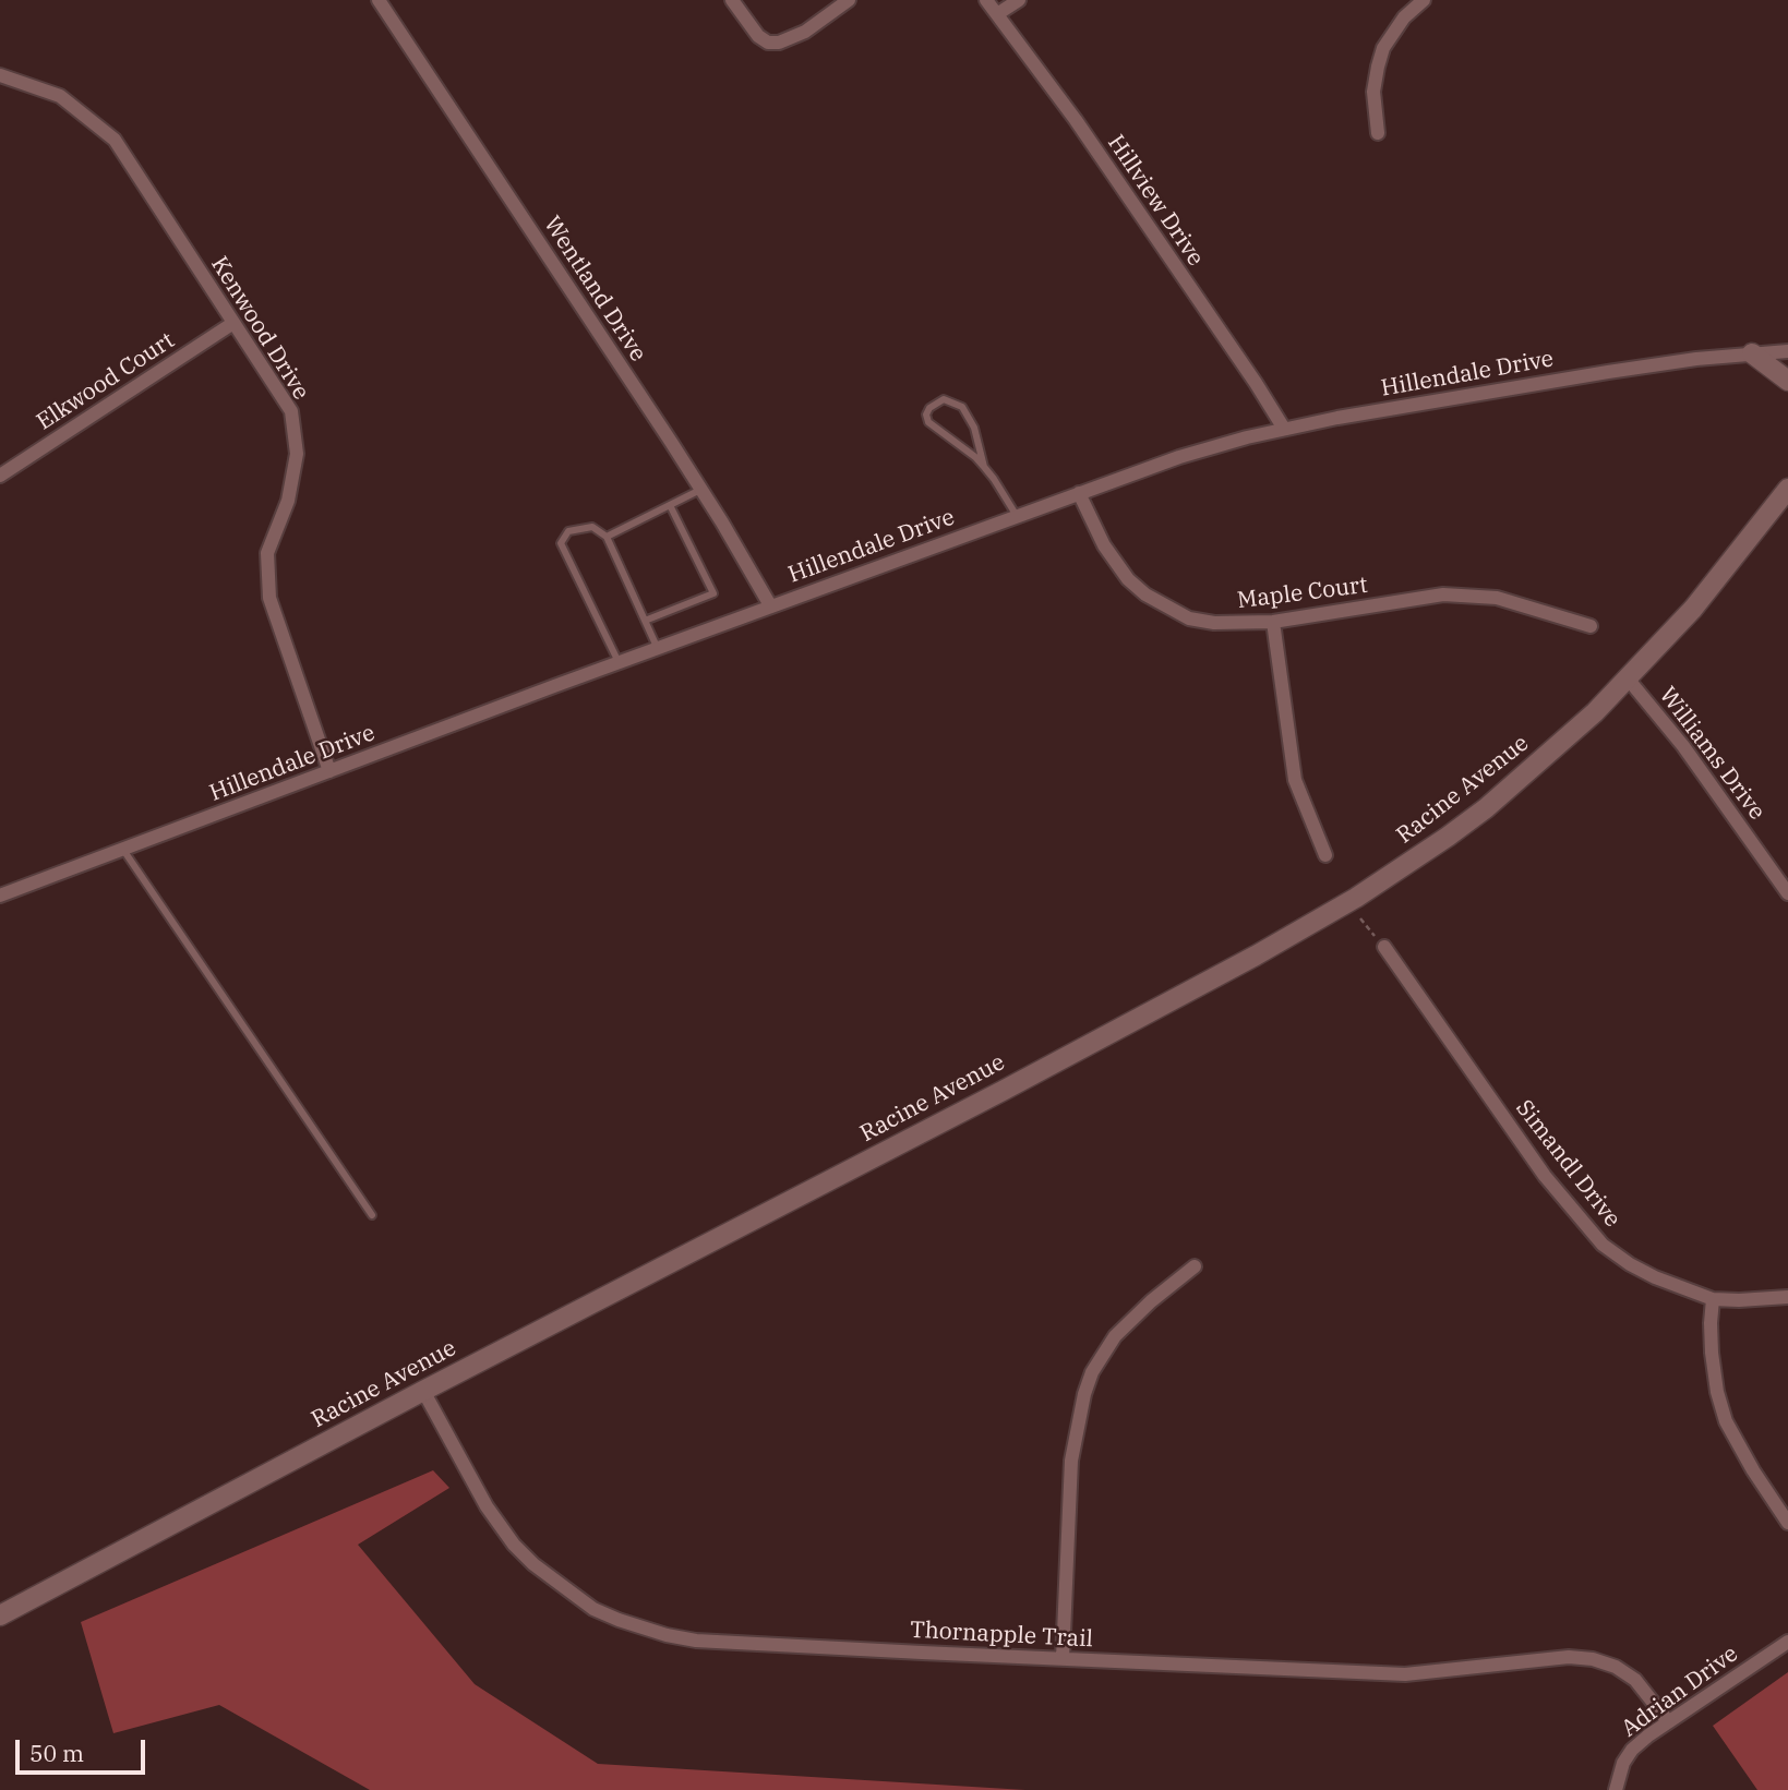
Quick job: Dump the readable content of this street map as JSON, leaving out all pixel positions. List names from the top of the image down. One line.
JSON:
{"streets":{"main road":["Racine Avenue"],"street":["Hillview Drive","Wentland Drive","Kenwood Drive","Hillendale Drive","Elkwood Court","Maple Court","Williams Drive","Simandl Drive","Thornapple Trail","Adrian Drive"]},"crossings":[["Hillview Drive","Hillendale Drive"],["Wentland Drive","Hillendale Drive"],["Kenwood Drive","Hillendale Drive"],["Kenwood Drive","Elkwood Court"],["Hillendale Drive","Maple Court"],["Williams Drive","Racine Avenue"],["Racine Avenue","Thornapple Trail"],["Thornapple Trail","Adrian Drive"]],"scale_bar":"50 m"}
